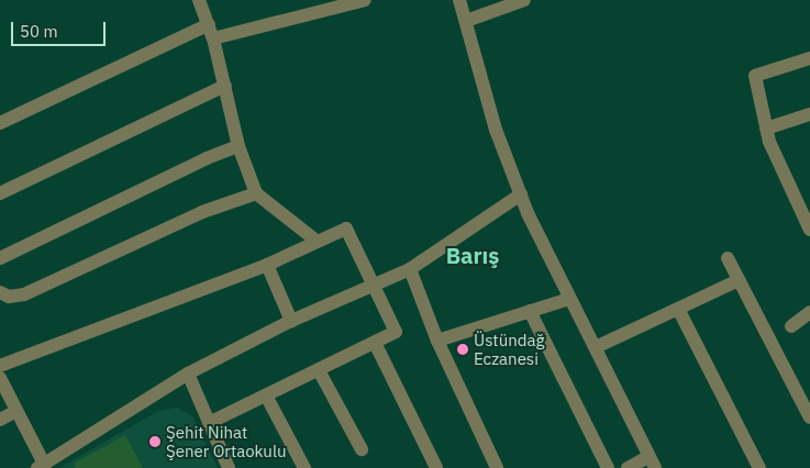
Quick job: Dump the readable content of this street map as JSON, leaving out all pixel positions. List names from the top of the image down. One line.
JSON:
{"districts":["Barış"],"places":["Üstündağ Eczanesi","Şehit Nihat Şener Ortaokulu"],"scale_bar":"50 m"}
